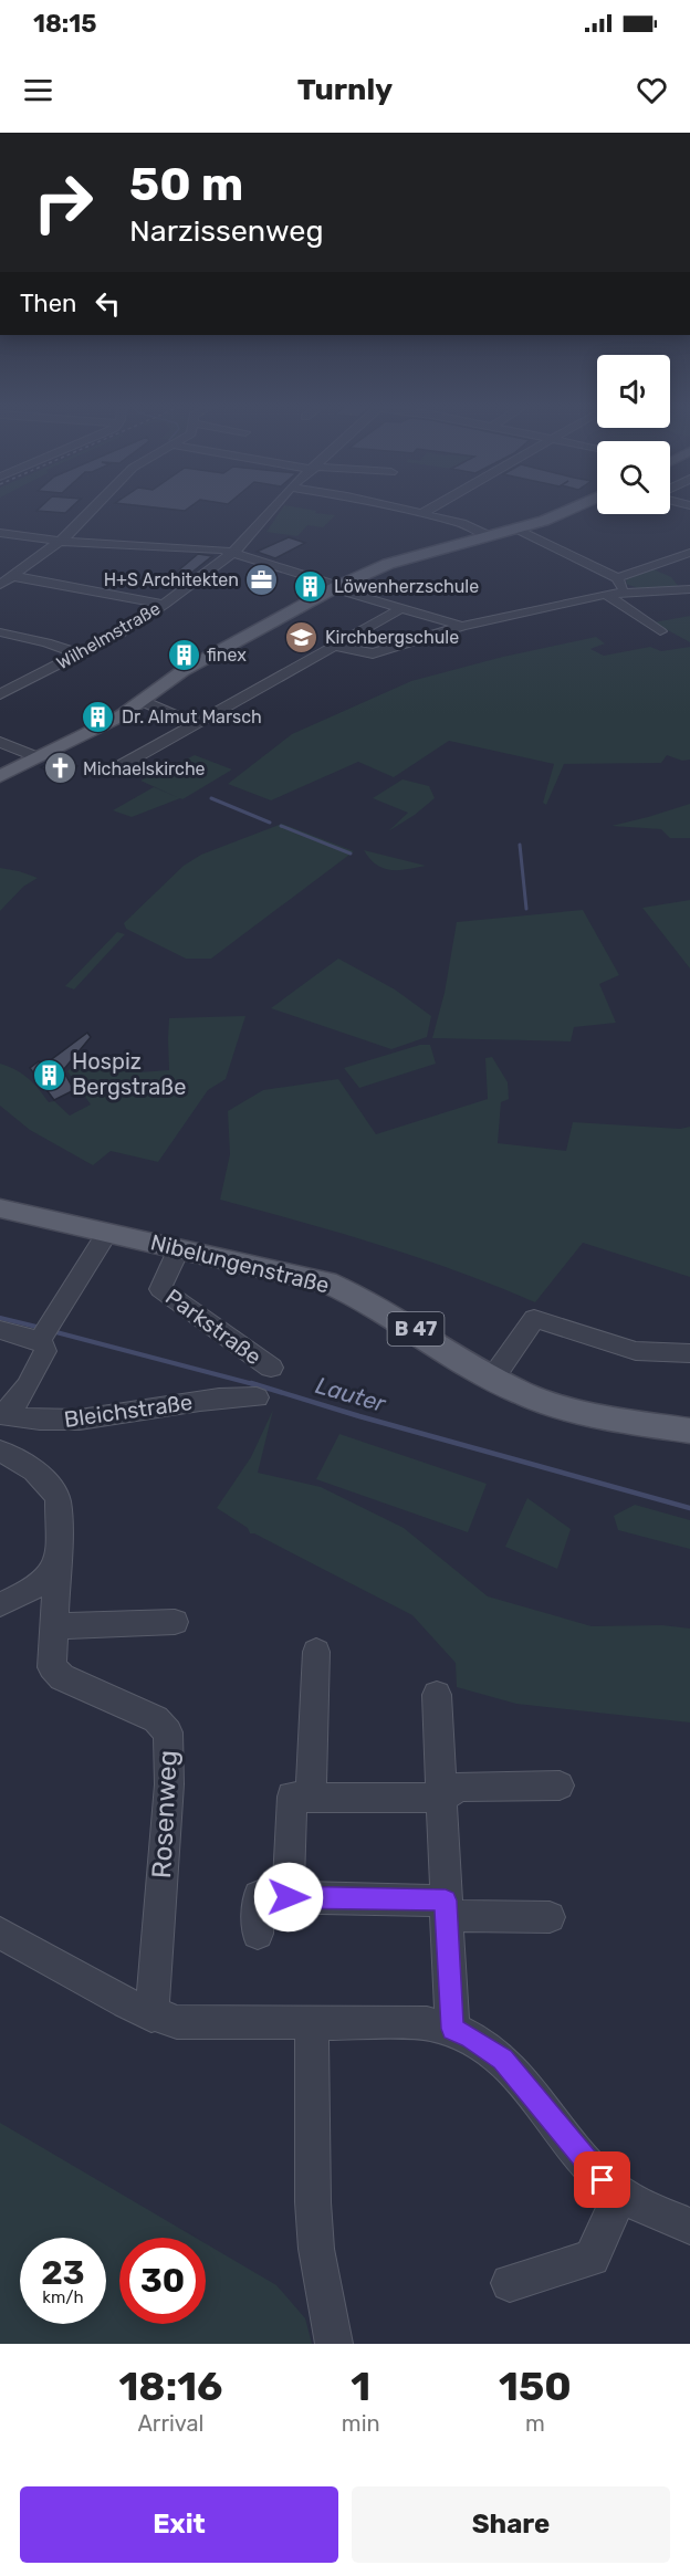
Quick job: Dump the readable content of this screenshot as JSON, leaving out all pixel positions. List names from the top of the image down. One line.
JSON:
{"streets":{"main road":["Nibelungenstraße","B 47"],"street":["Wilhelmstraße","Parkstraße","Bleichstraße","Rosenweg"]},"crossings":[["Nibelungenstraße","Parkstraße"]],"water":["Lauter"],"places":{"office":["H+S Architekten"],"building":["Löwenherzschule","finex","Dr. Almut Marsch","Hospiz Bergstraße"],"school or university":["Kirchbergschule"],"church":["Michaelskirche"]},"page":{"status":"18:15","header":"Turnly","turn":["50 m","Narzissenweg"],"then":"Then","speed":"23 km/h","limit":"30","eta":["18:16","Arrival","1","min","150","m"],"buttons":["Exit","Share"]}}
